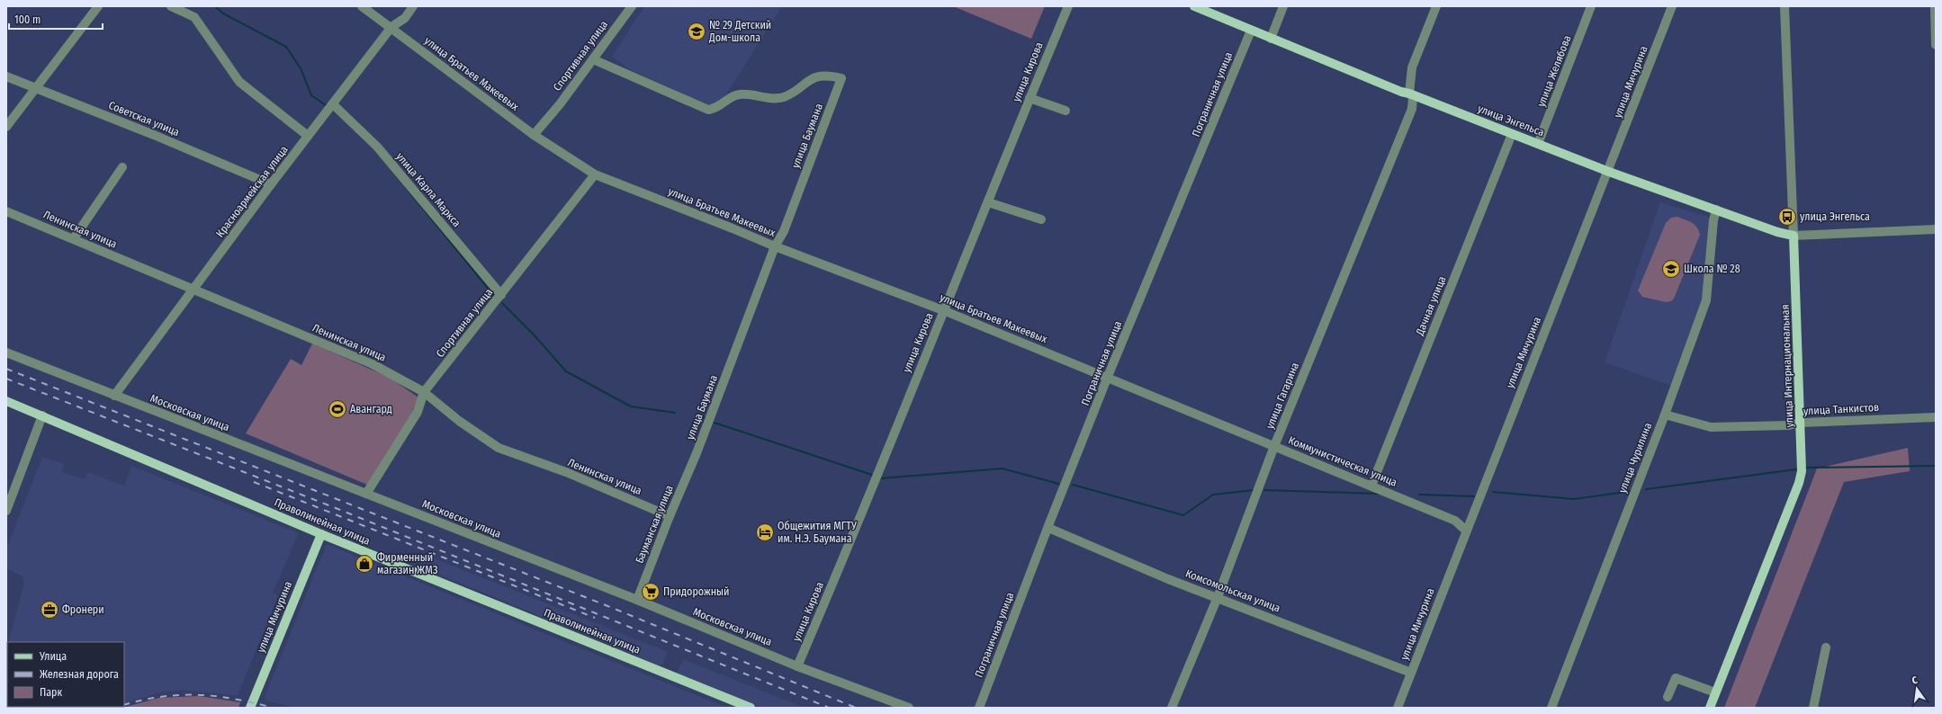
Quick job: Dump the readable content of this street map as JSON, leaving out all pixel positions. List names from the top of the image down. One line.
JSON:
{"streets":{"main road":["улица Мичурина","улица Энгельса","улица Интернациональная","Праволинейная улица"],"street":["Спортивная улица","улица Желябова","улица Кирова","улица Братьев Макеевых","Пограничная улица","Советская улица","улица Баумана","улица Карла Маркса","Красноармейская улица","Ленинская улица","Дачная улица","улица Гагарина","улица Танкистов","Московская улица","улица Чурилина","Коммунистическая улица","Бауманская улица","Комсомольская улица"]},"crossings":[["Спортивная улица","улица Братьев Макеевых"],["Спортивная улица","улица Баумана"],["Спортивная улица","улица Карла Маркса"],["Спортивная улица","Ленинская улица"],["Спортивная улица","Московская улица"],["улица Желябова","улица Энгельса"],["улица Кирова","улица Братьев Макеевых"],["улица Кирова","Московская улица"],["улица Братьев Макеевых","Пограничная улица"],["улица Братьев Макеевых","улица Баумана"],["улица Братьев Макеевых","Красноармейская улица"],["улица Братьев Макеевых","Коммунистическая улица"],["улица Мичурина","улица Энгельса"],["улица Мичурина","Коммунистическая улица"],["улица Мичурина","Праволинейная улица"],["улица Мичурина","Комсомольская улица"],["Пограничная улица","улица Энгельса"],["Пограничная улица","Коммунистическая улица"],["Пограничная улица","Комсомольская улица"],["Советская улица","Красноармейская улица"],["улица Энгельса","Дачная улица"],["улица Энгельса","улица Интернациональная"],["улица Энгельса","улица Гагарина"],["улица Энгельса","улица Чурилина"],["улица Баумана","Бауманская улица"],["улица Карла Маркса","Красноармейская улица"],["Красноармейская улица","Ленинская улица"],["Красноармейская улица","Московская улица"],["Ленинская улица","Бауманская улица"],["Дачная улица","Коммунистическая улица"],["улица Интернациональная","улица Танкистов"],["улица Гагарина","Коммунистическая улица"],["улица Гагарина","Комсомольская улица"],["улица Танкистов","улица Чурилина"],["Московская улица","Бауманская улица"]],"places":{"school or university":["№ 29 Детский Дом-школа","Школа № 28"],"bus stop":["улица Энгельса"],"sports":["Авангард"],"hotel":["Общежития МГТУ им. Н.Э. Баумана"],"shop":["Фирменный магазин ЖМЗ"],"supermarket":["Придорожный"],"office":["Фронери"]},"legend":["Улица","Железная дорога","Парк"],"scale_bar":"100 m","north":"top"}
